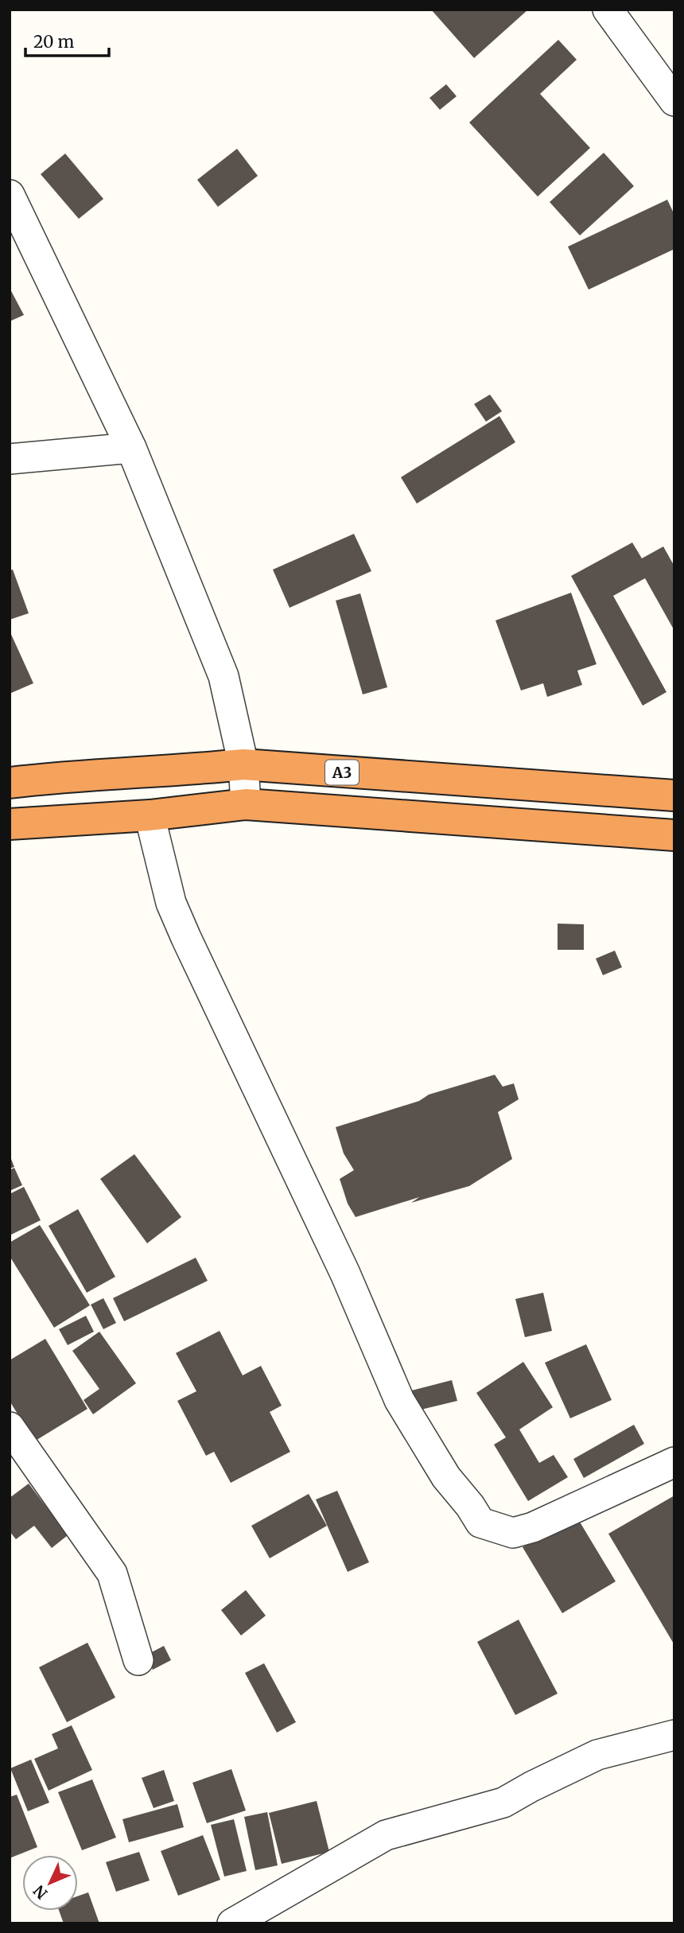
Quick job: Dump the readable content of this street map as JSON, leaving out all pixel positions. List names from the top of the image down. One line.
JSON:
{"streets":{"highway":["A3"]},"scale_bar":"20 m","north":"bottom left"}
